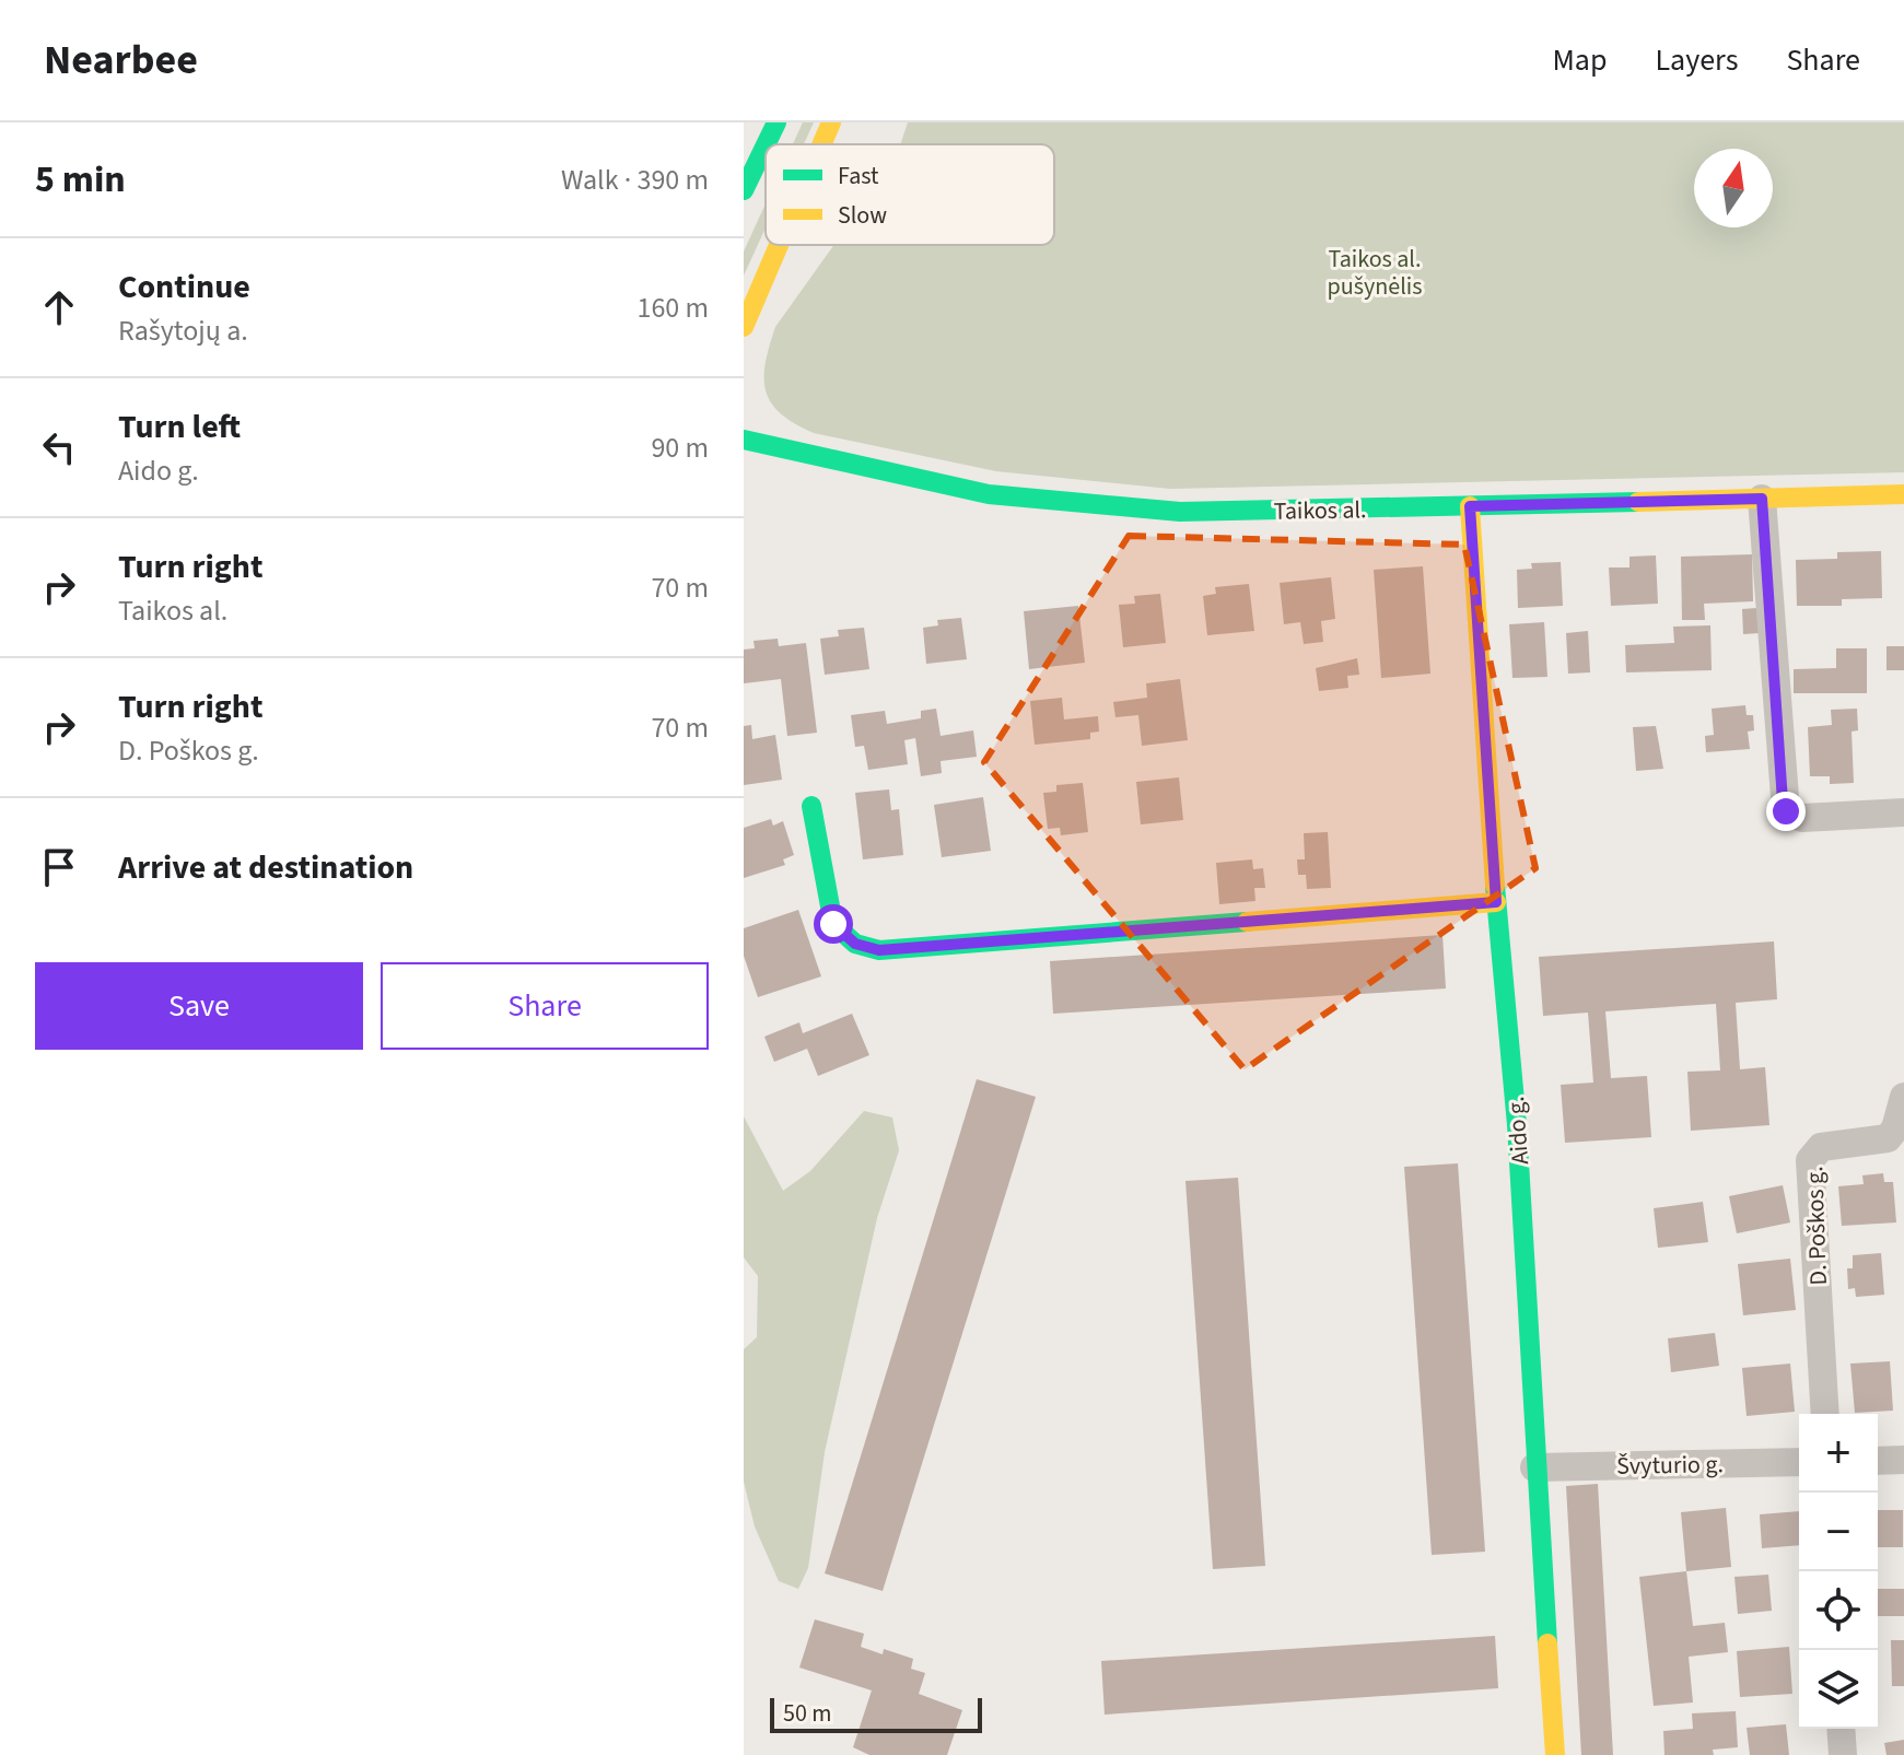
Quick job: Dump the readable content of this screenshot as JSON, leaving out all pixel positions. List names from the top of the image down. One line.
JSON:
{"streets":{"street":["Taikos al.","Aido g.","D. Poškos g.","Švyturio g."]},"crossings":[["Taikos al.","Aido g."],["Aido g.","Švyturio g."]],"parks":["Taikos al. pušynėlis"],"legend":["Fast","Slow"],"scale_bar":"50 m","north":"top","page":{"header":"Nearbee","nav":["Map","Layers","Share"],"heading":["5 min","Walk · 390 m"],"list":[["Continue","Rašytojų a.","160 m"],["Turn left","Aido g.","90 m"],["Turn right","Taikos al.","70 m"],["Turn right","D. Poškos g.","70 m"],"Arrive at destination"],"buttons":["Save","Share"],"map_buttons":["+","−"],"scale":"50 m"}}
